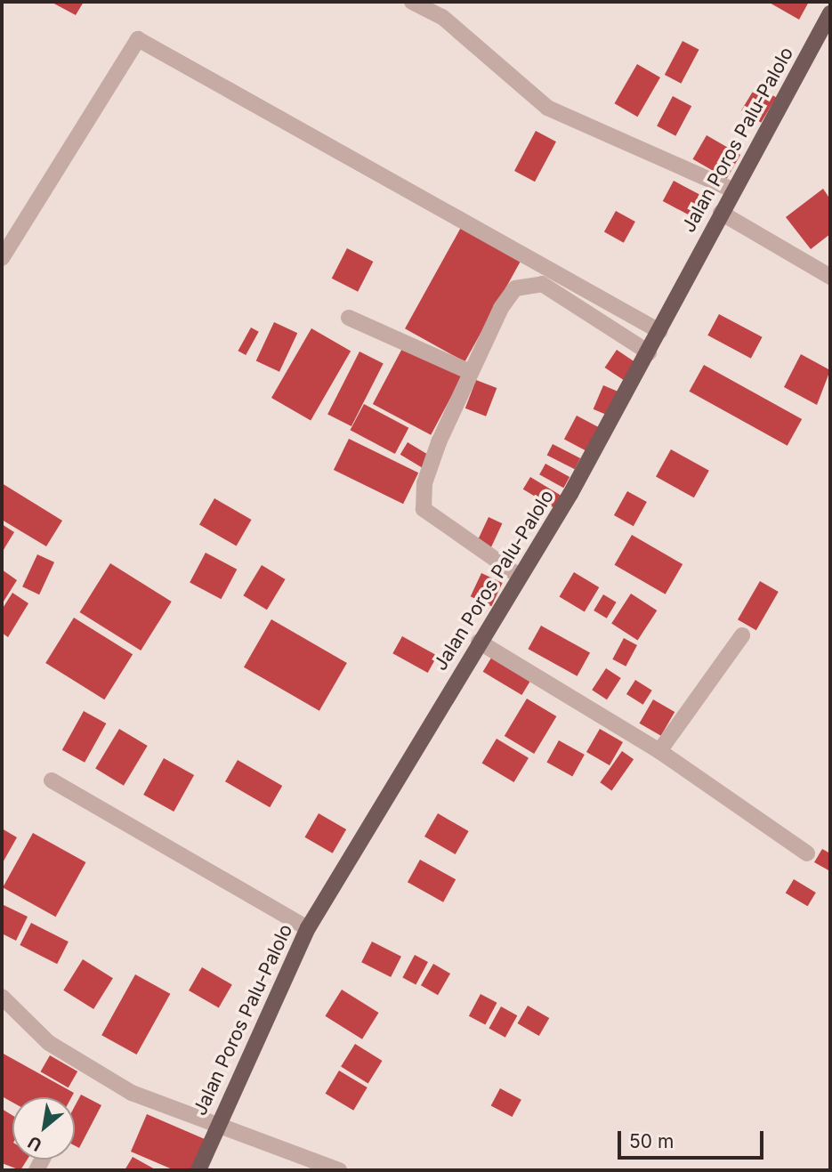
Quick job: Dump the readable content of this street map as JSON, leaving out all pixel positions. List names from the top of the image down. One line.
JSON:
{"streets":{"main road":["Jalan Poros Palu-Palolo"]},"scale_bar":"50 m","north":"bottom left"}
